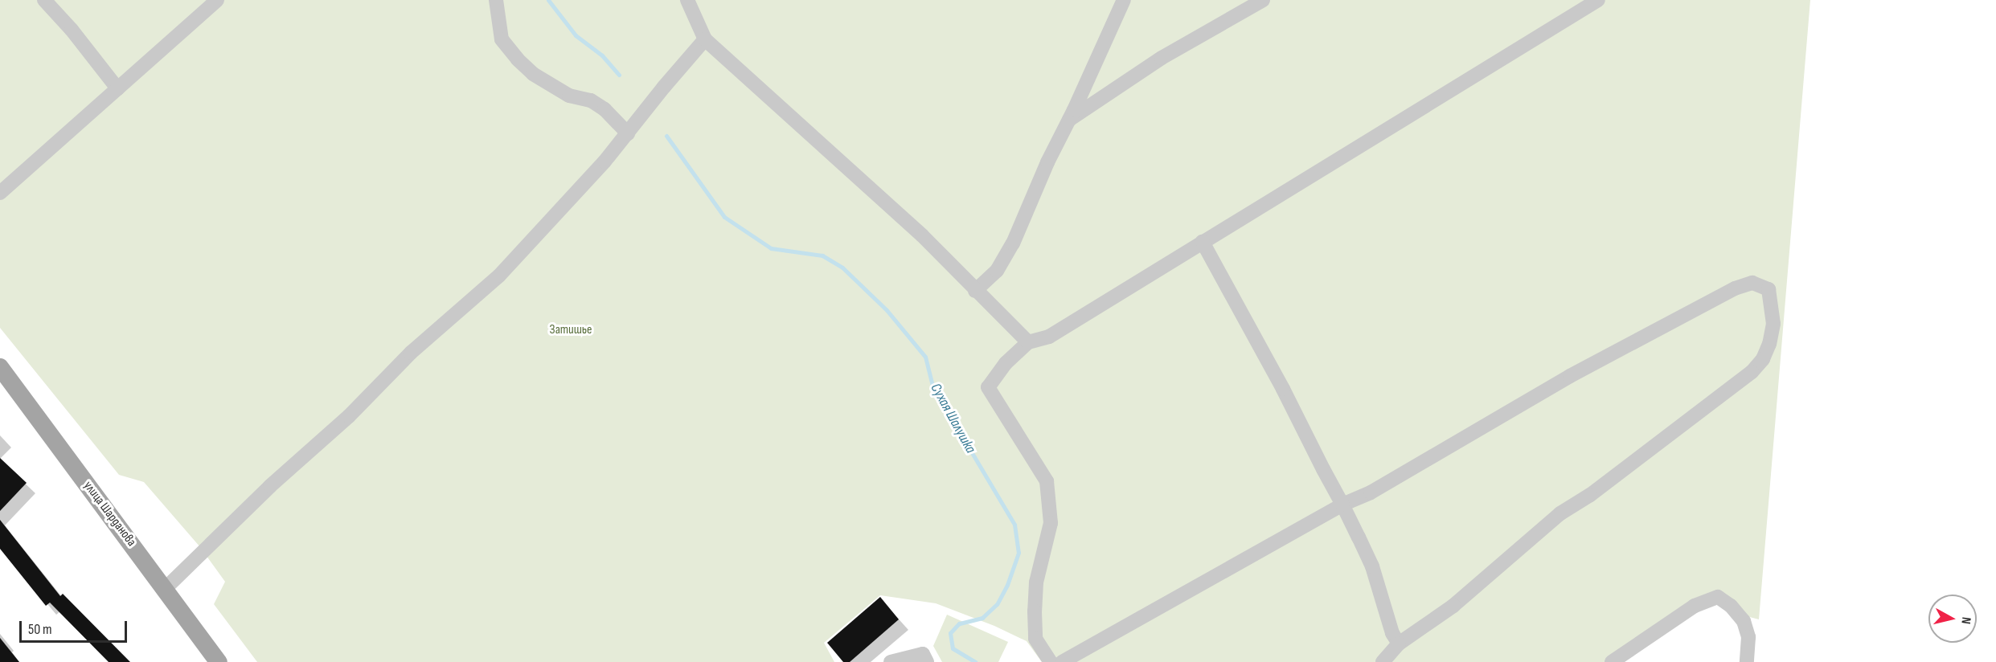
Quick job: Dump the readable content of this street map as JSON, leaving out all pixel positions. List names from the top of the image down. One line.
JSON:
{"streets":{"main road":["улица Шарданова"]},"water":["Сухая Шалушка"],"parks":["Затишье"],"scale_bar":"50 m","north":"right"}
